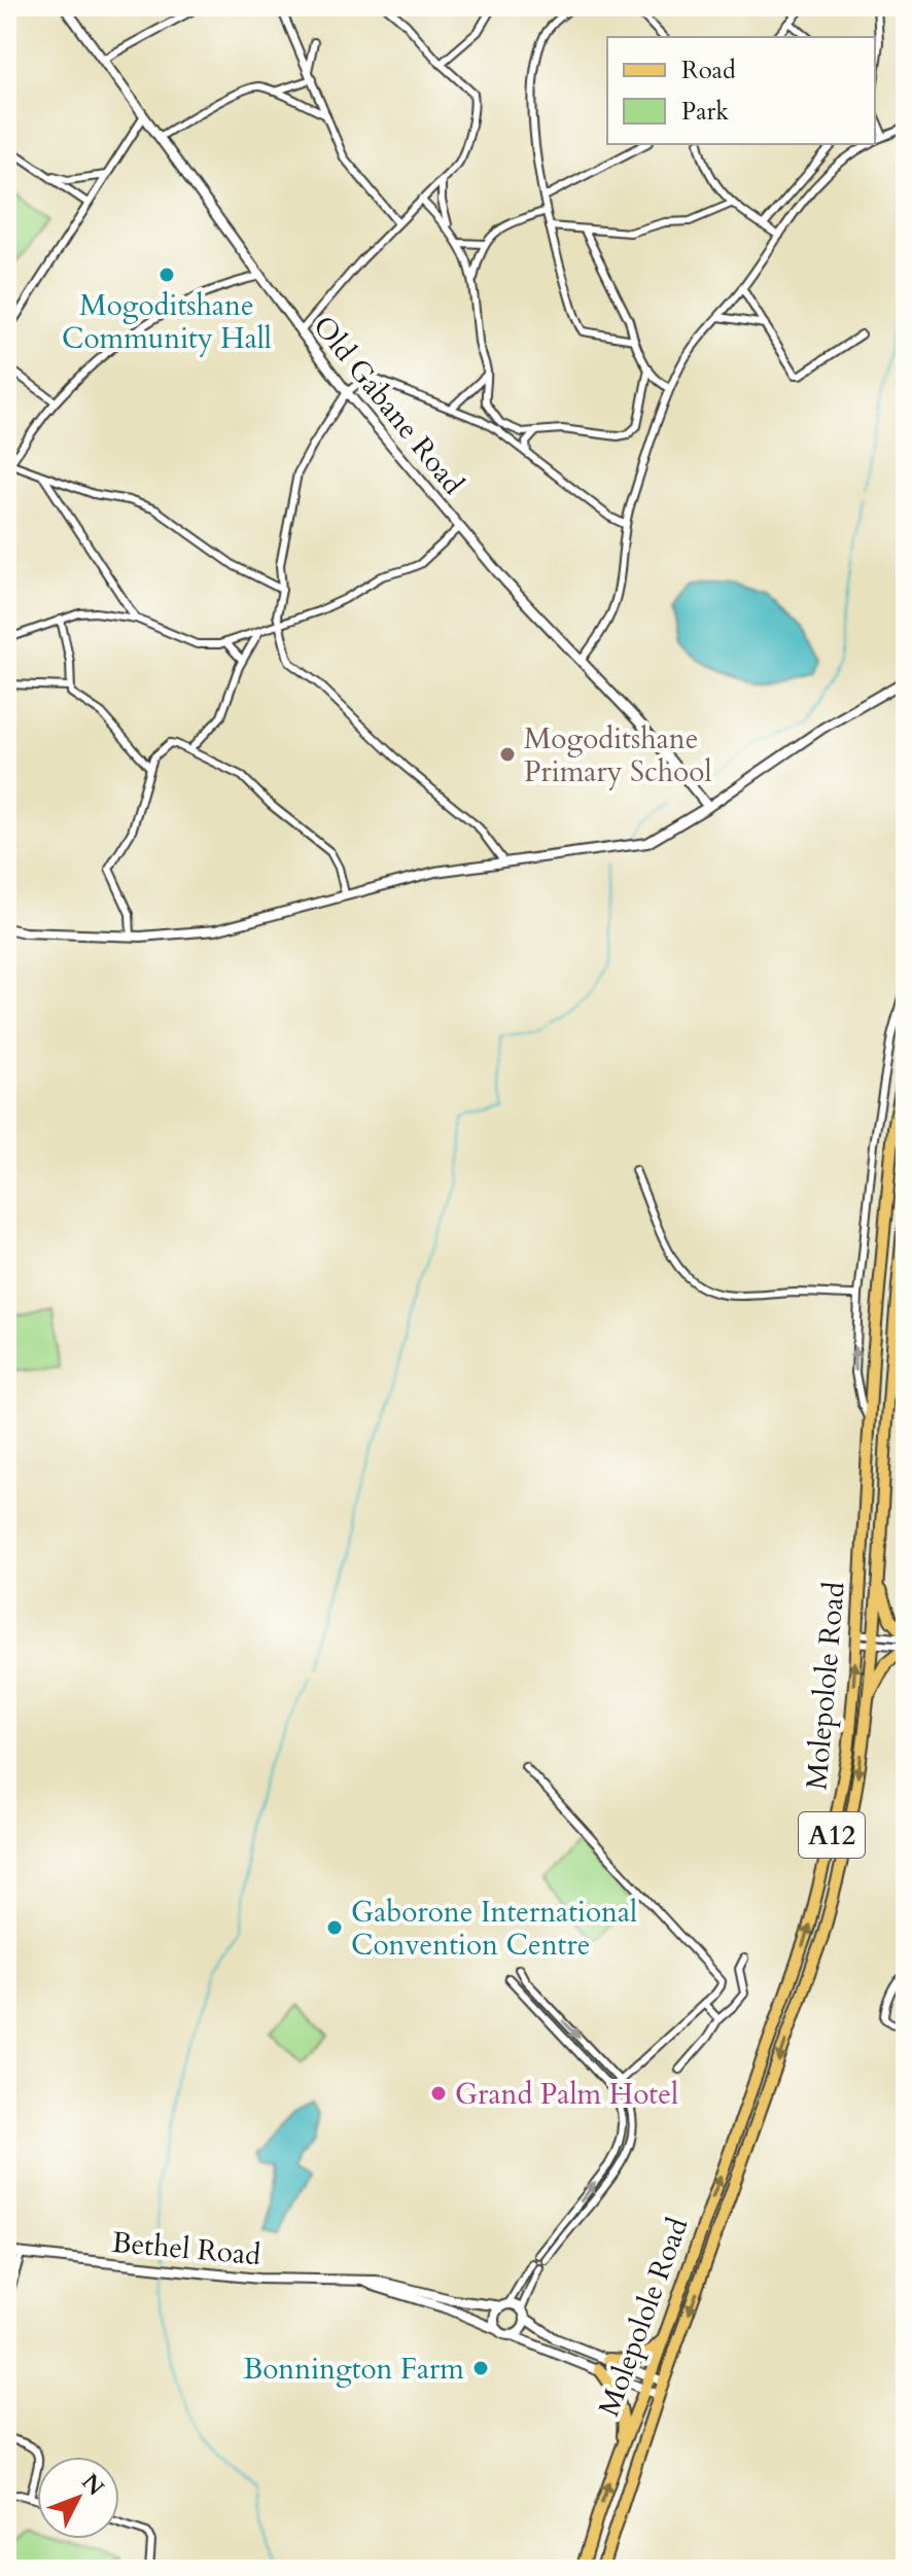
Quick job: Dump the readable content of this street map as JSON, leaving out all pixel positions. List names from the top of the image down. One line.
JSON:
{"streets":{"main road":["Molepolole Road","A12"],"street":["Old Gabane Road","Bethel Road"]},"places":["Mogoditshane Community Hall","Mogoditshane Primary School","Gaborone International Convention Centre","Grand Palm Hotel","Bonnington Farm"],"legend":["Road","Park"],"north":"top right"}
